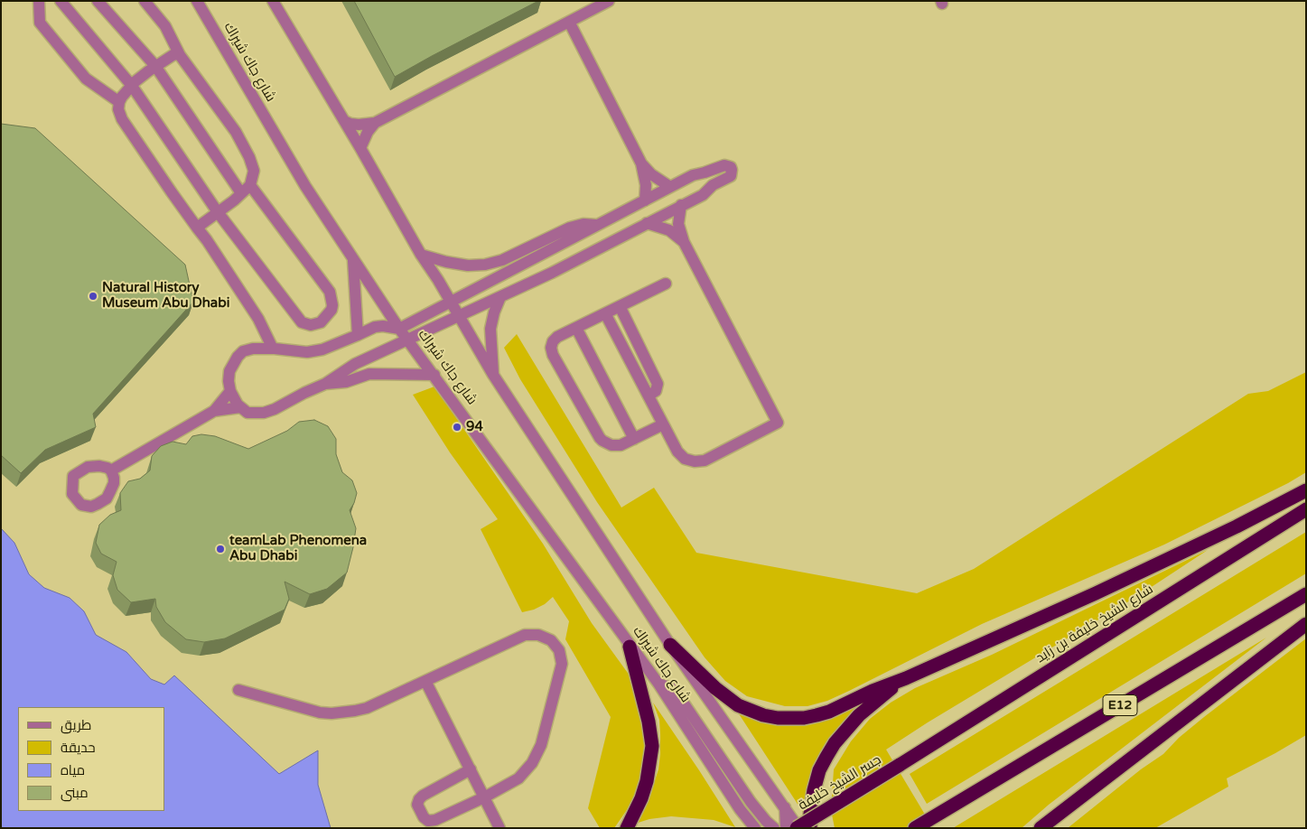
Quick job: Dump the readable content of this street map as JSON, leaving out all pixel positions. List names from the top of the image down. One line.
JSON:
{"streets":{"highway":["شارع الشيخ خليفة بن زايد","E12","جسر الشيخ خليفة"],"street":["شارع جاك شيراك"]},"crossings":[["شارع جاك شيراك","جسر الشيخ خليفة"],["شارع الشيخ خليفة بن زايد","جسر الشيخ خليفة"]],"places":["Natural History Museum Abu Dhabi","94","teamLab Phenomena Abu Dhabi"],"legend":["طريق","حديقة","مياه","مبنى"]}
